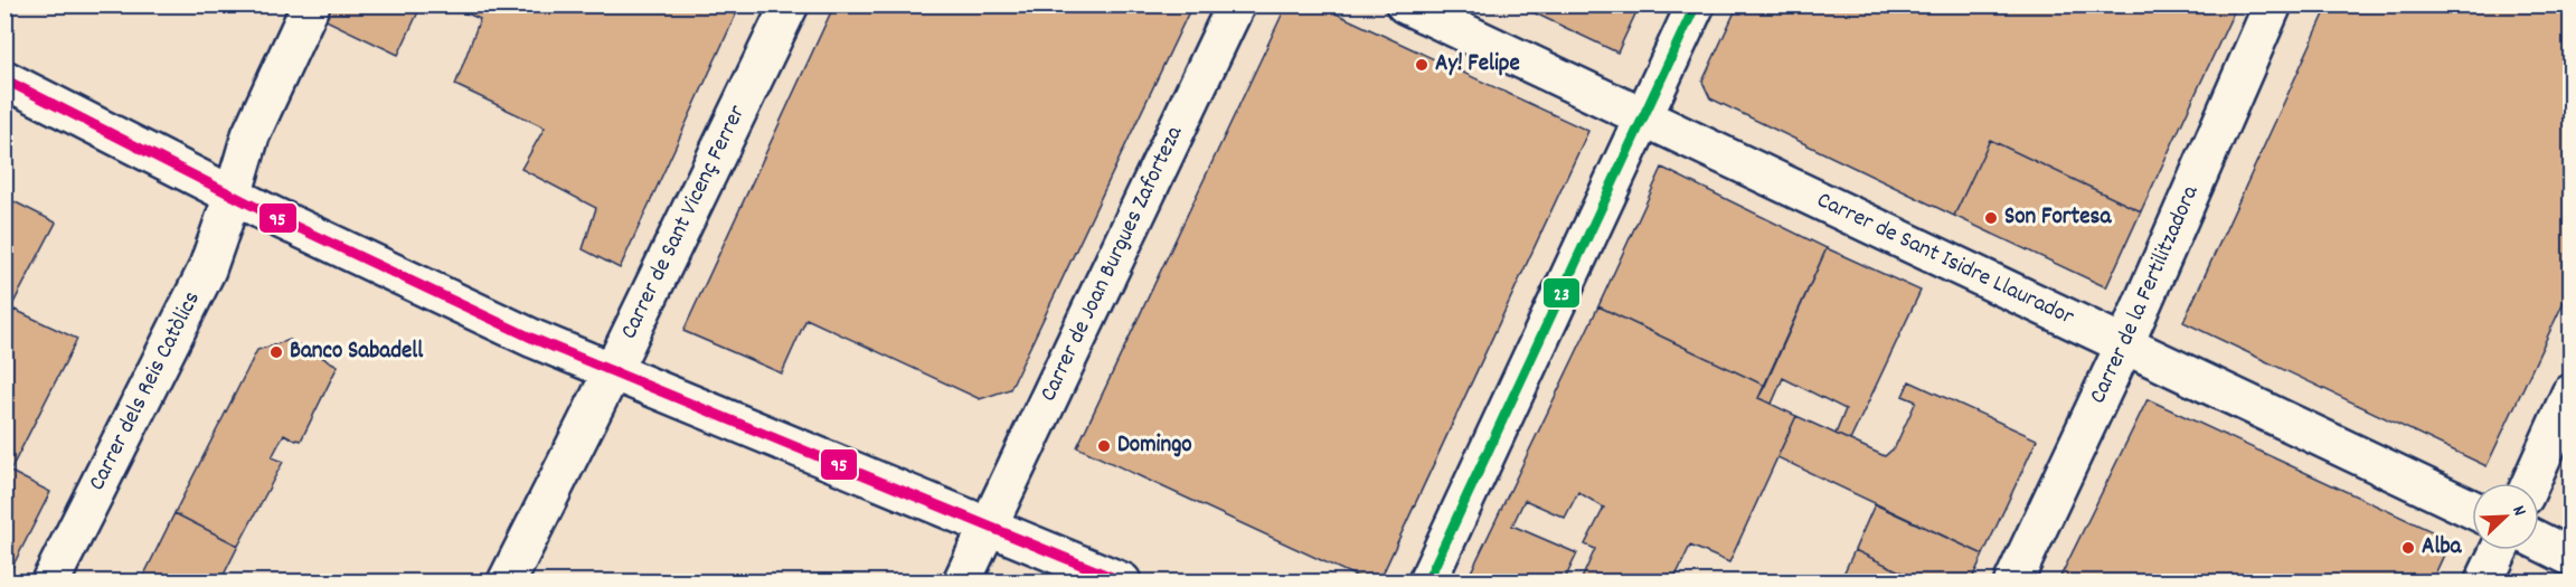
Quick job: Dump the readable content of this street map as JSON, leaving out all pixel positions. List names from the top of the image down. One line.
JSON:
{"streets":{"street":["Carrer de Sant Vicenç Ferrer","Carrer de Sant Isidre Llaurador","Carrer de Joan Burgues Zaforteza","Carrer de la Fertilitzadora","Carrer dels Reis Catòlics"]},"crossings":[["Carrer de Sant Isidre Llaurador","Carrer de la Fertilitzadora"]],"places":["Ay! Felipe","Son Fortesa","Banco Sabadell","Domingo","Alba"],"lines":["transit line 23","transit line 95"],"north":"top right"}
